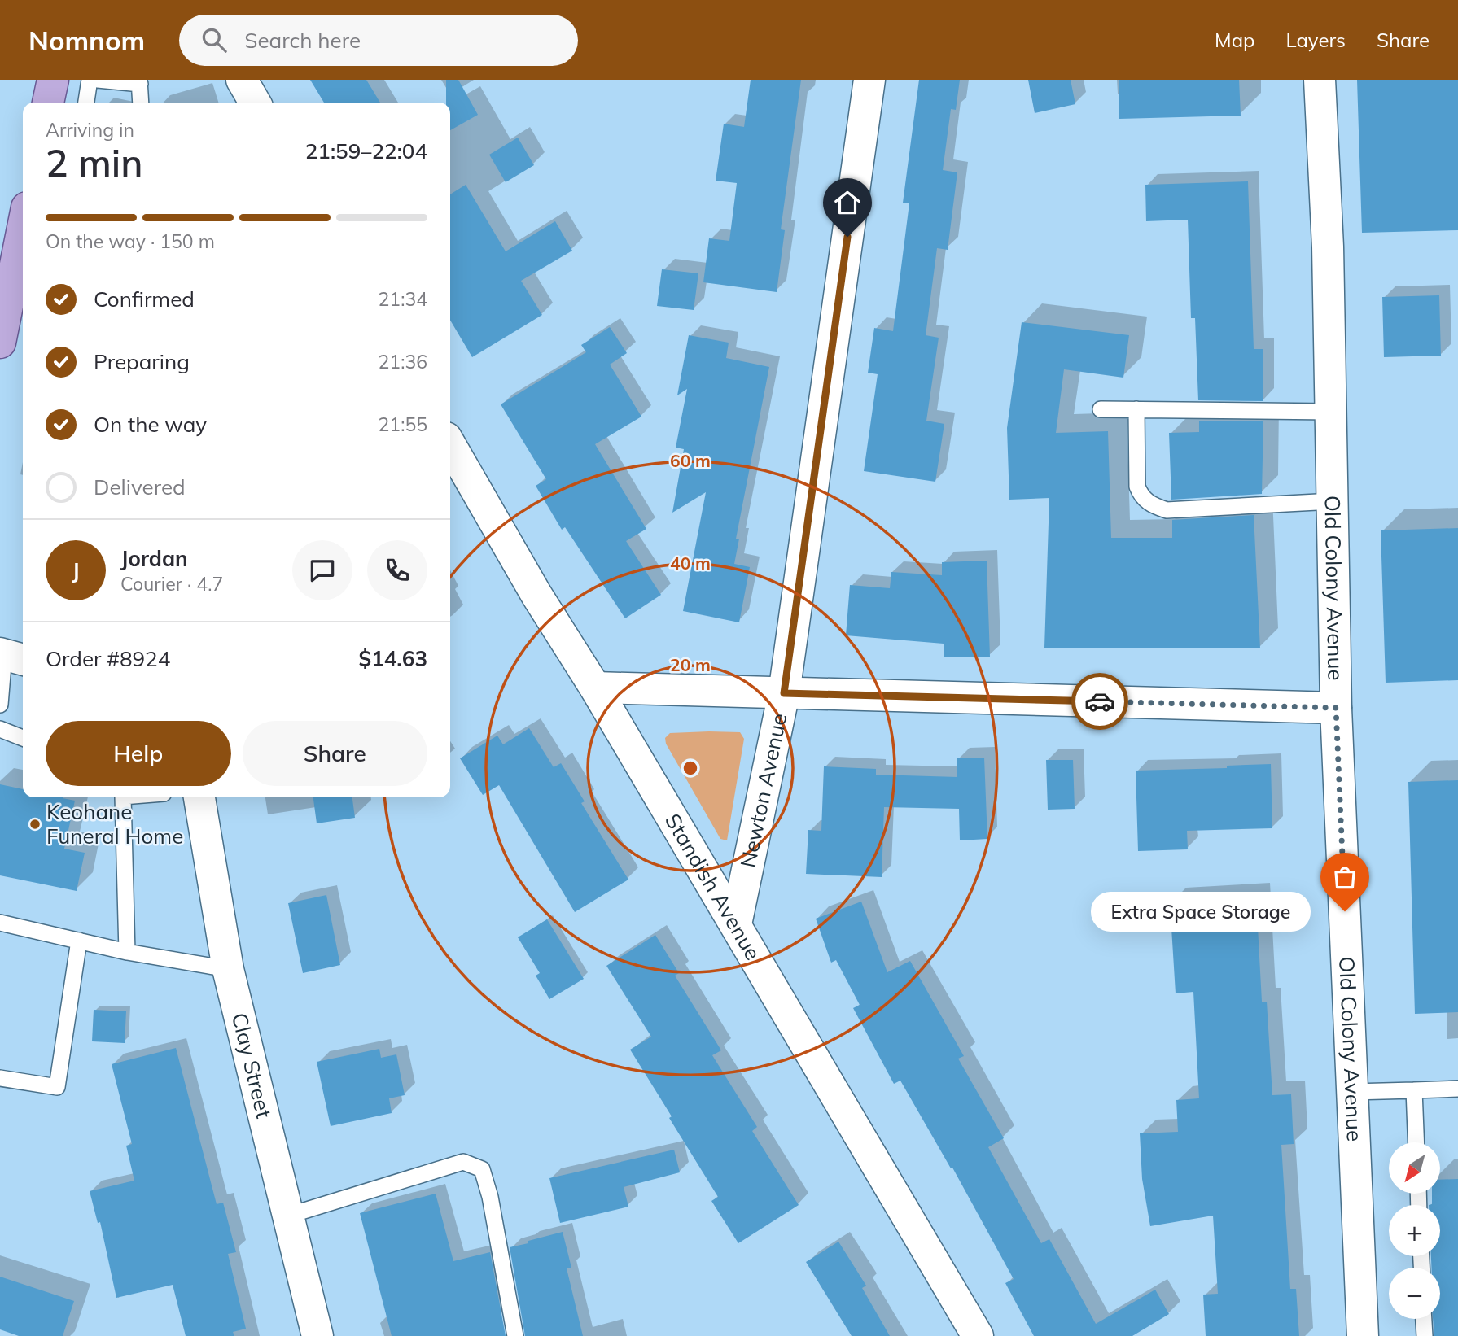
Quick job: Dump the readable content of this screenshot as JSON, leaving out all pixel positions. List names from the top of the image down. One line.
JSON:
{"streets":{"street":["Old Colony Avenue","Newton Avenue","Standish Avenue","Clay Street"]},"crossings":[["Newton Avenue","Standish Avenue"]],"places":["Keohane Funeral Home","Extra Space Storage"],"north":"bottom left","page":{"header":"Nomnom","search":"Search here","nav":["Map","Layers","Share"],"heading":["2 min","Arriving in","21:59–22:04"],"panel":["Jordan","Courier · 4.7","Order #8924","$14.63"],"bar":"On the way · 150 m","list":[["Confirmed","21:34"],["Preparing","21:36"],["On the way","21:55"],"Delivered"],"round":"J","buttons":["Help","Share"],"bubble":"Extra Space Storage","map_buttons":["+","−"]},"rings":["60 m","40 m","20 m"]}
